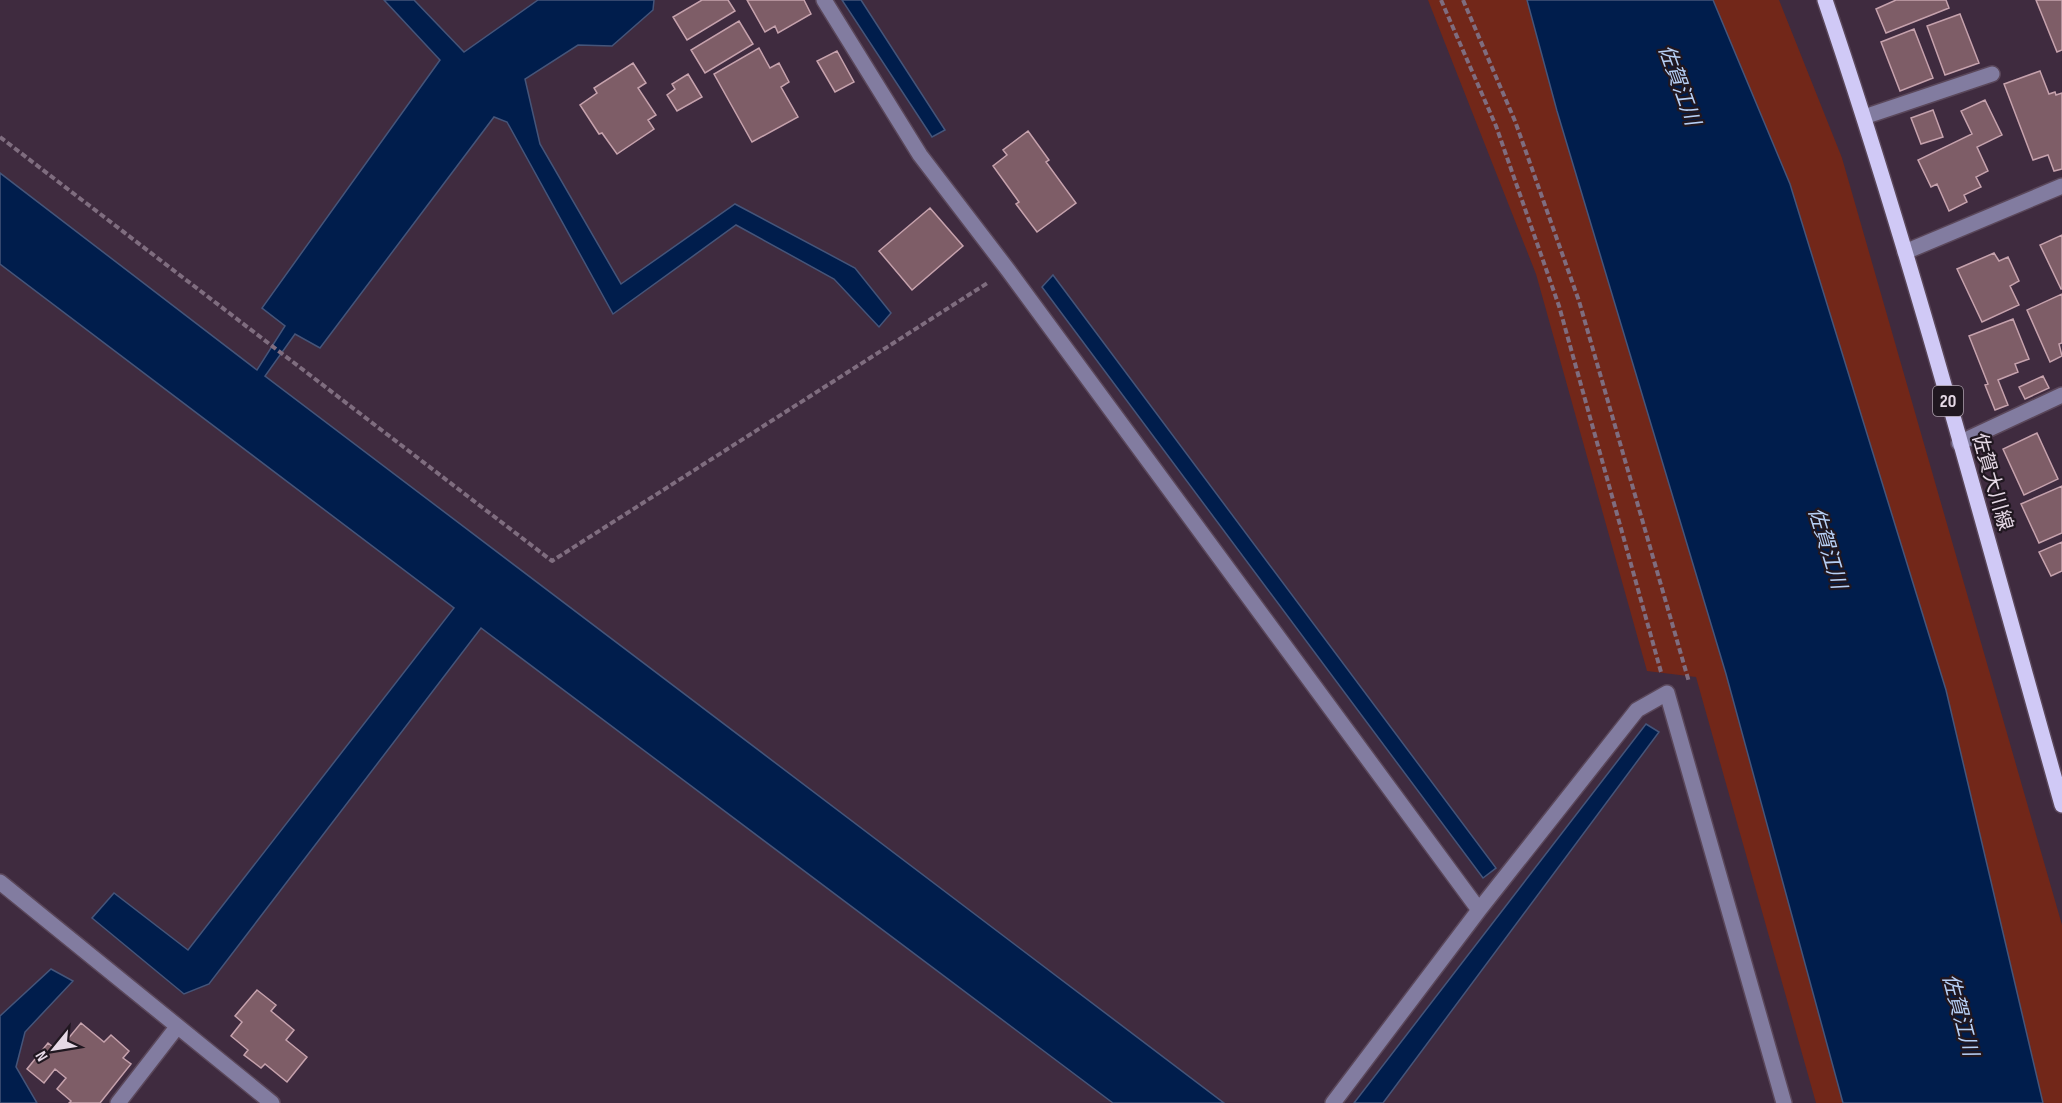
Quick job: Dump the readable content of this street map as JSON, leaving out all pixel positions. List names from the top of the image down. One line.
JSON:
{"streets":{"main road":["20","佐賀大川線"]},"water":["佐賀江川"],"north":"bottom left"}
